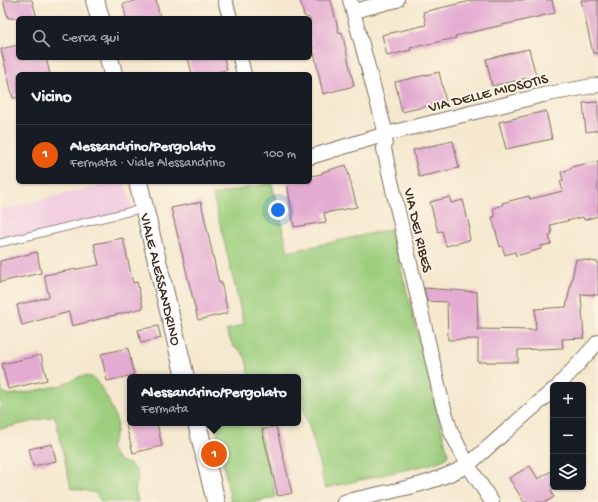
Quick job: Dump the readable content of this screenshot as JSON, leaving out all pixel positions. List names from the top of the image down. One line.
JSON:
{"streets":{"street":["VIA DELLE MIOSOTIS","VIA DEI RIBES","VIALE ALESSANDRINO"]},"crossings":[["VIA DELLE MIOSOTIS","VIA DEI RIBES"]],"page":{"search":"Cerca qui","heading":"Vicino","list":[{"mark":"1","name":"Alessandrino/Pergolato","note":"Fermata · Viale Alessandrino","value":"100 m"}],"popup":["Alessandrino/Pergolato","Fermata"],"map_buttons":["+","−"],"pins":"1"}}
